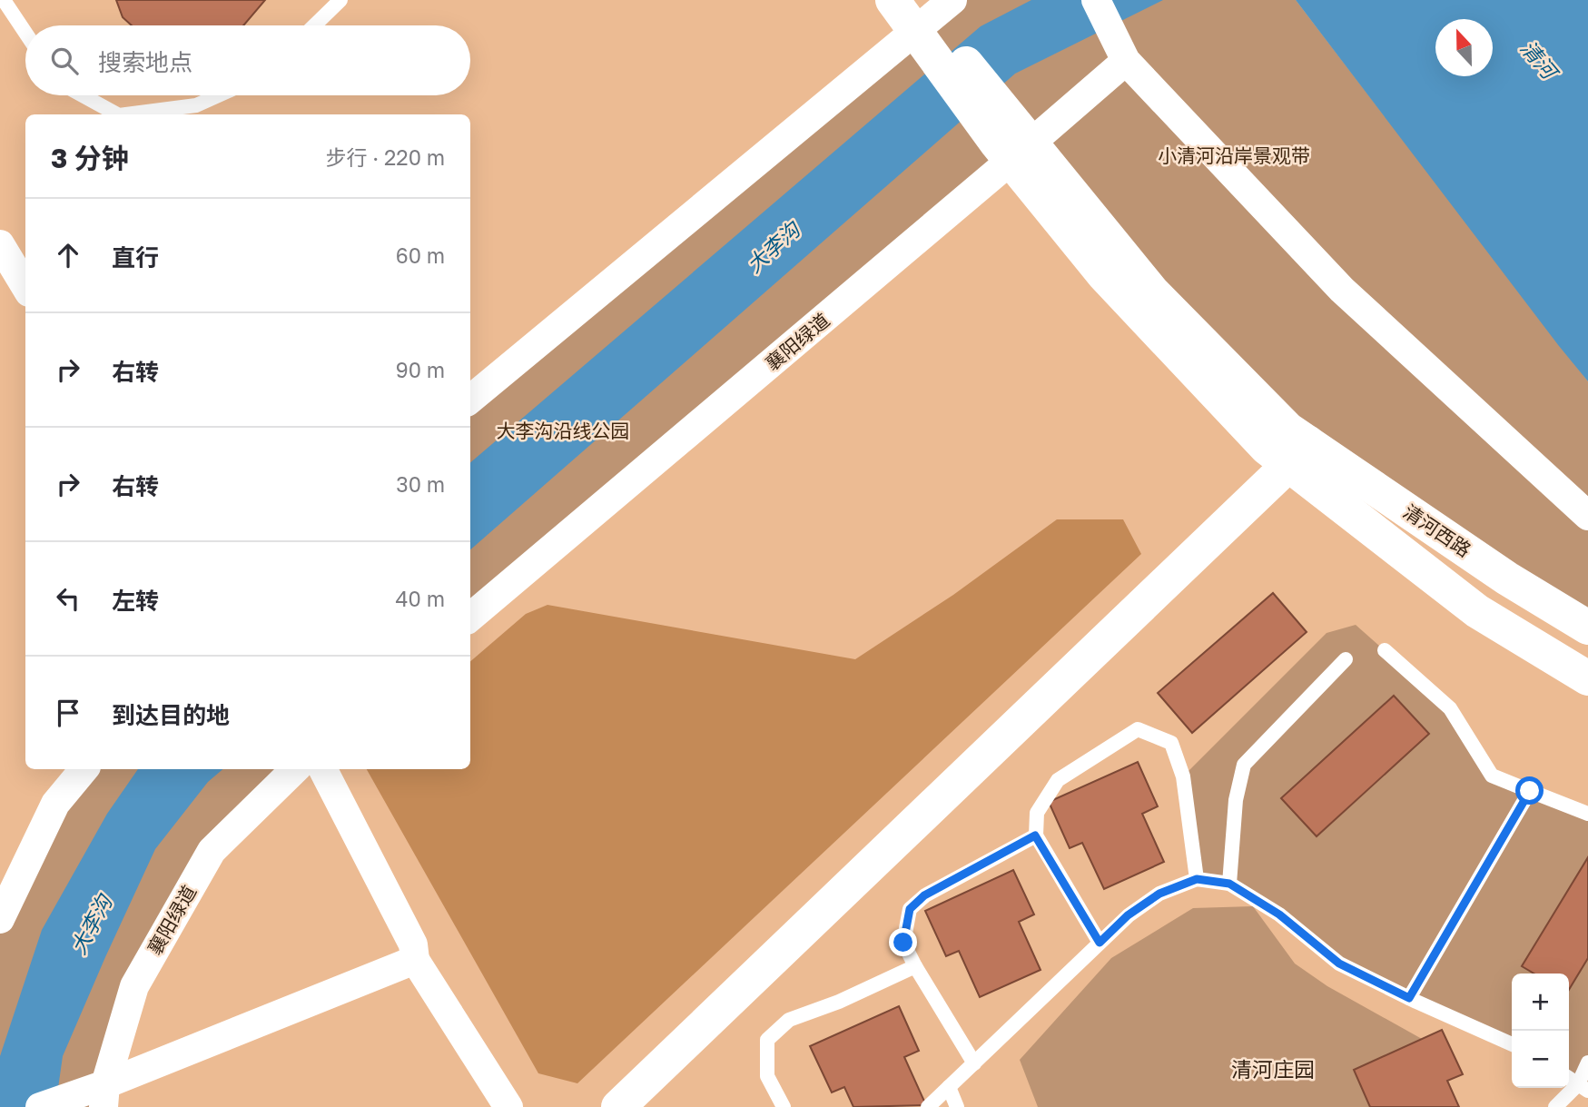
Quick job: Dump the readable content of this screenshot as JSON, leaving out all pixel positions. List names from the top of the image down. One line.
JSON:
{"streets":{"main road":["清河西路"],"street":["襄阳绿道"]},"districts":["清河庄园"],"water":["清河","大李沟"],"parks":["小清河沿岸景观带","大李沟沿线公园"],"north":"top","page":{"search":"搜索地点","heading":["3 分钟","步行 · 220 m"],"list":[["直行","60 m"],["右转","90 m"],["右转","30 m"],["左转","40 m"],"到达目的地"],"map_buttons":["+","−"]}}
